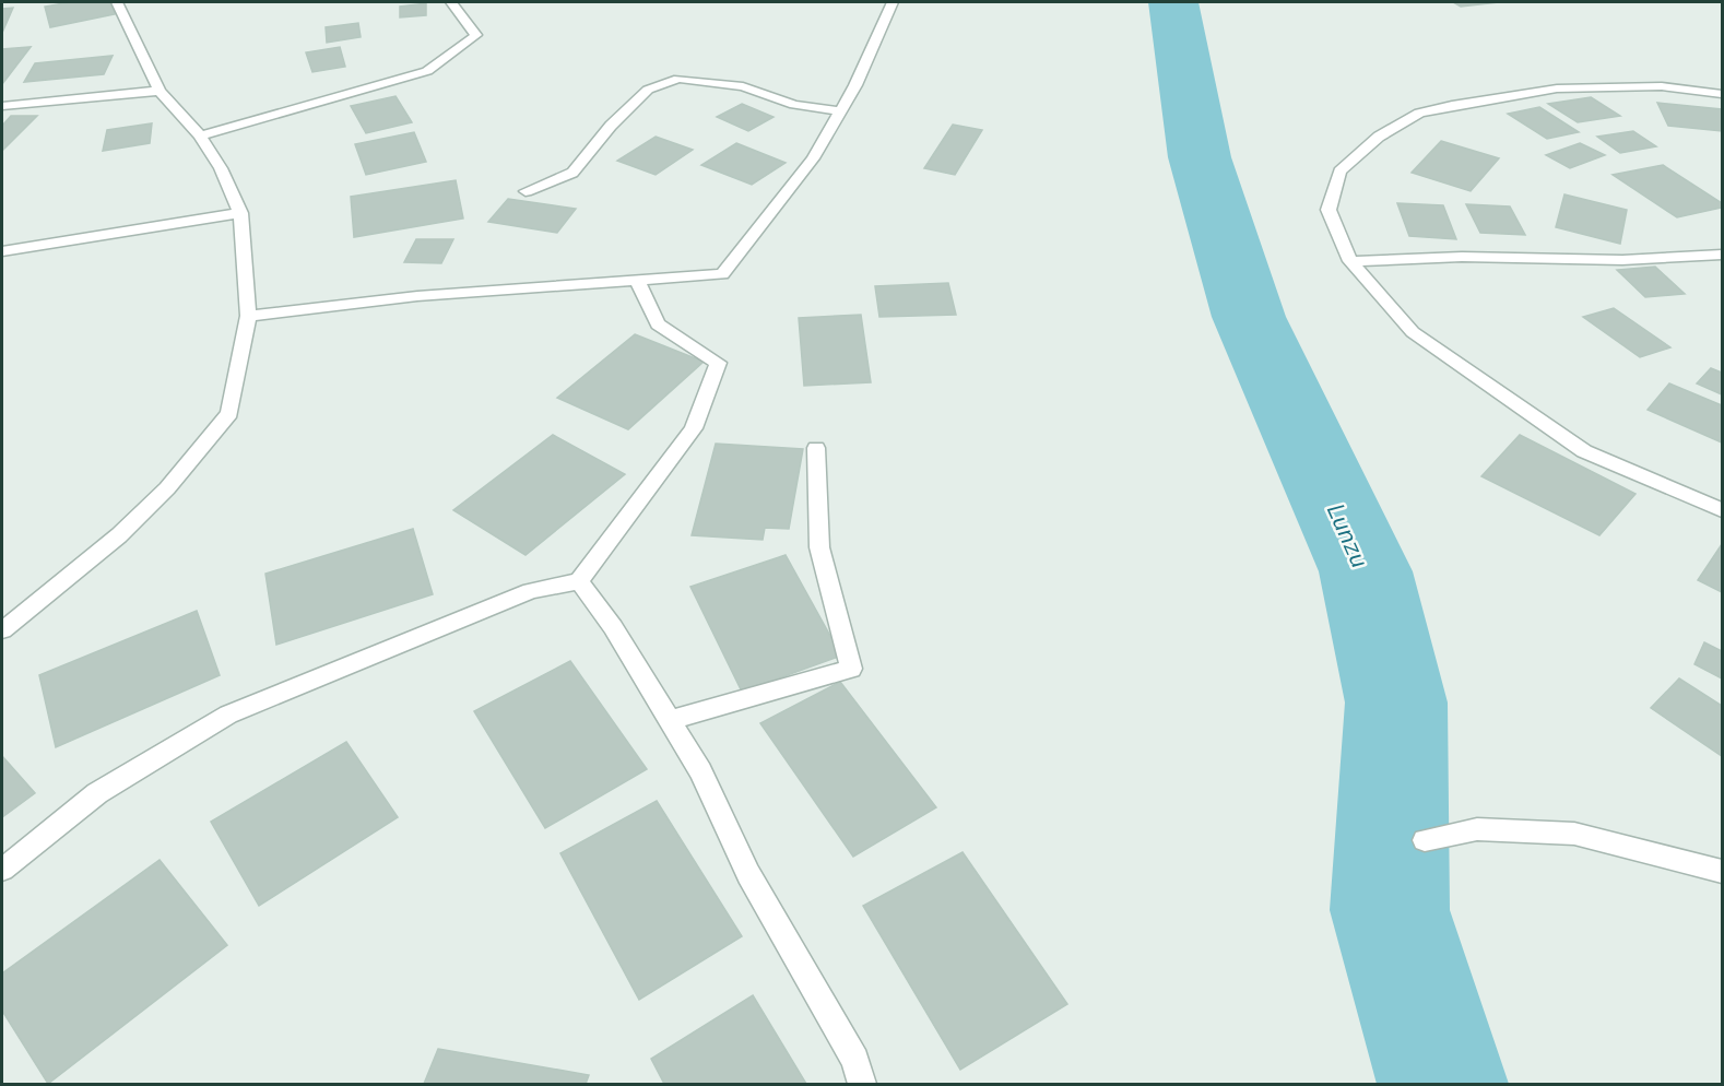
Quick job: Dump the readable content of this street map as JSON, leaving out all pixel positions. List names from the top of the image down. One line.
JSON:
{"water":["Lunzu"]}
